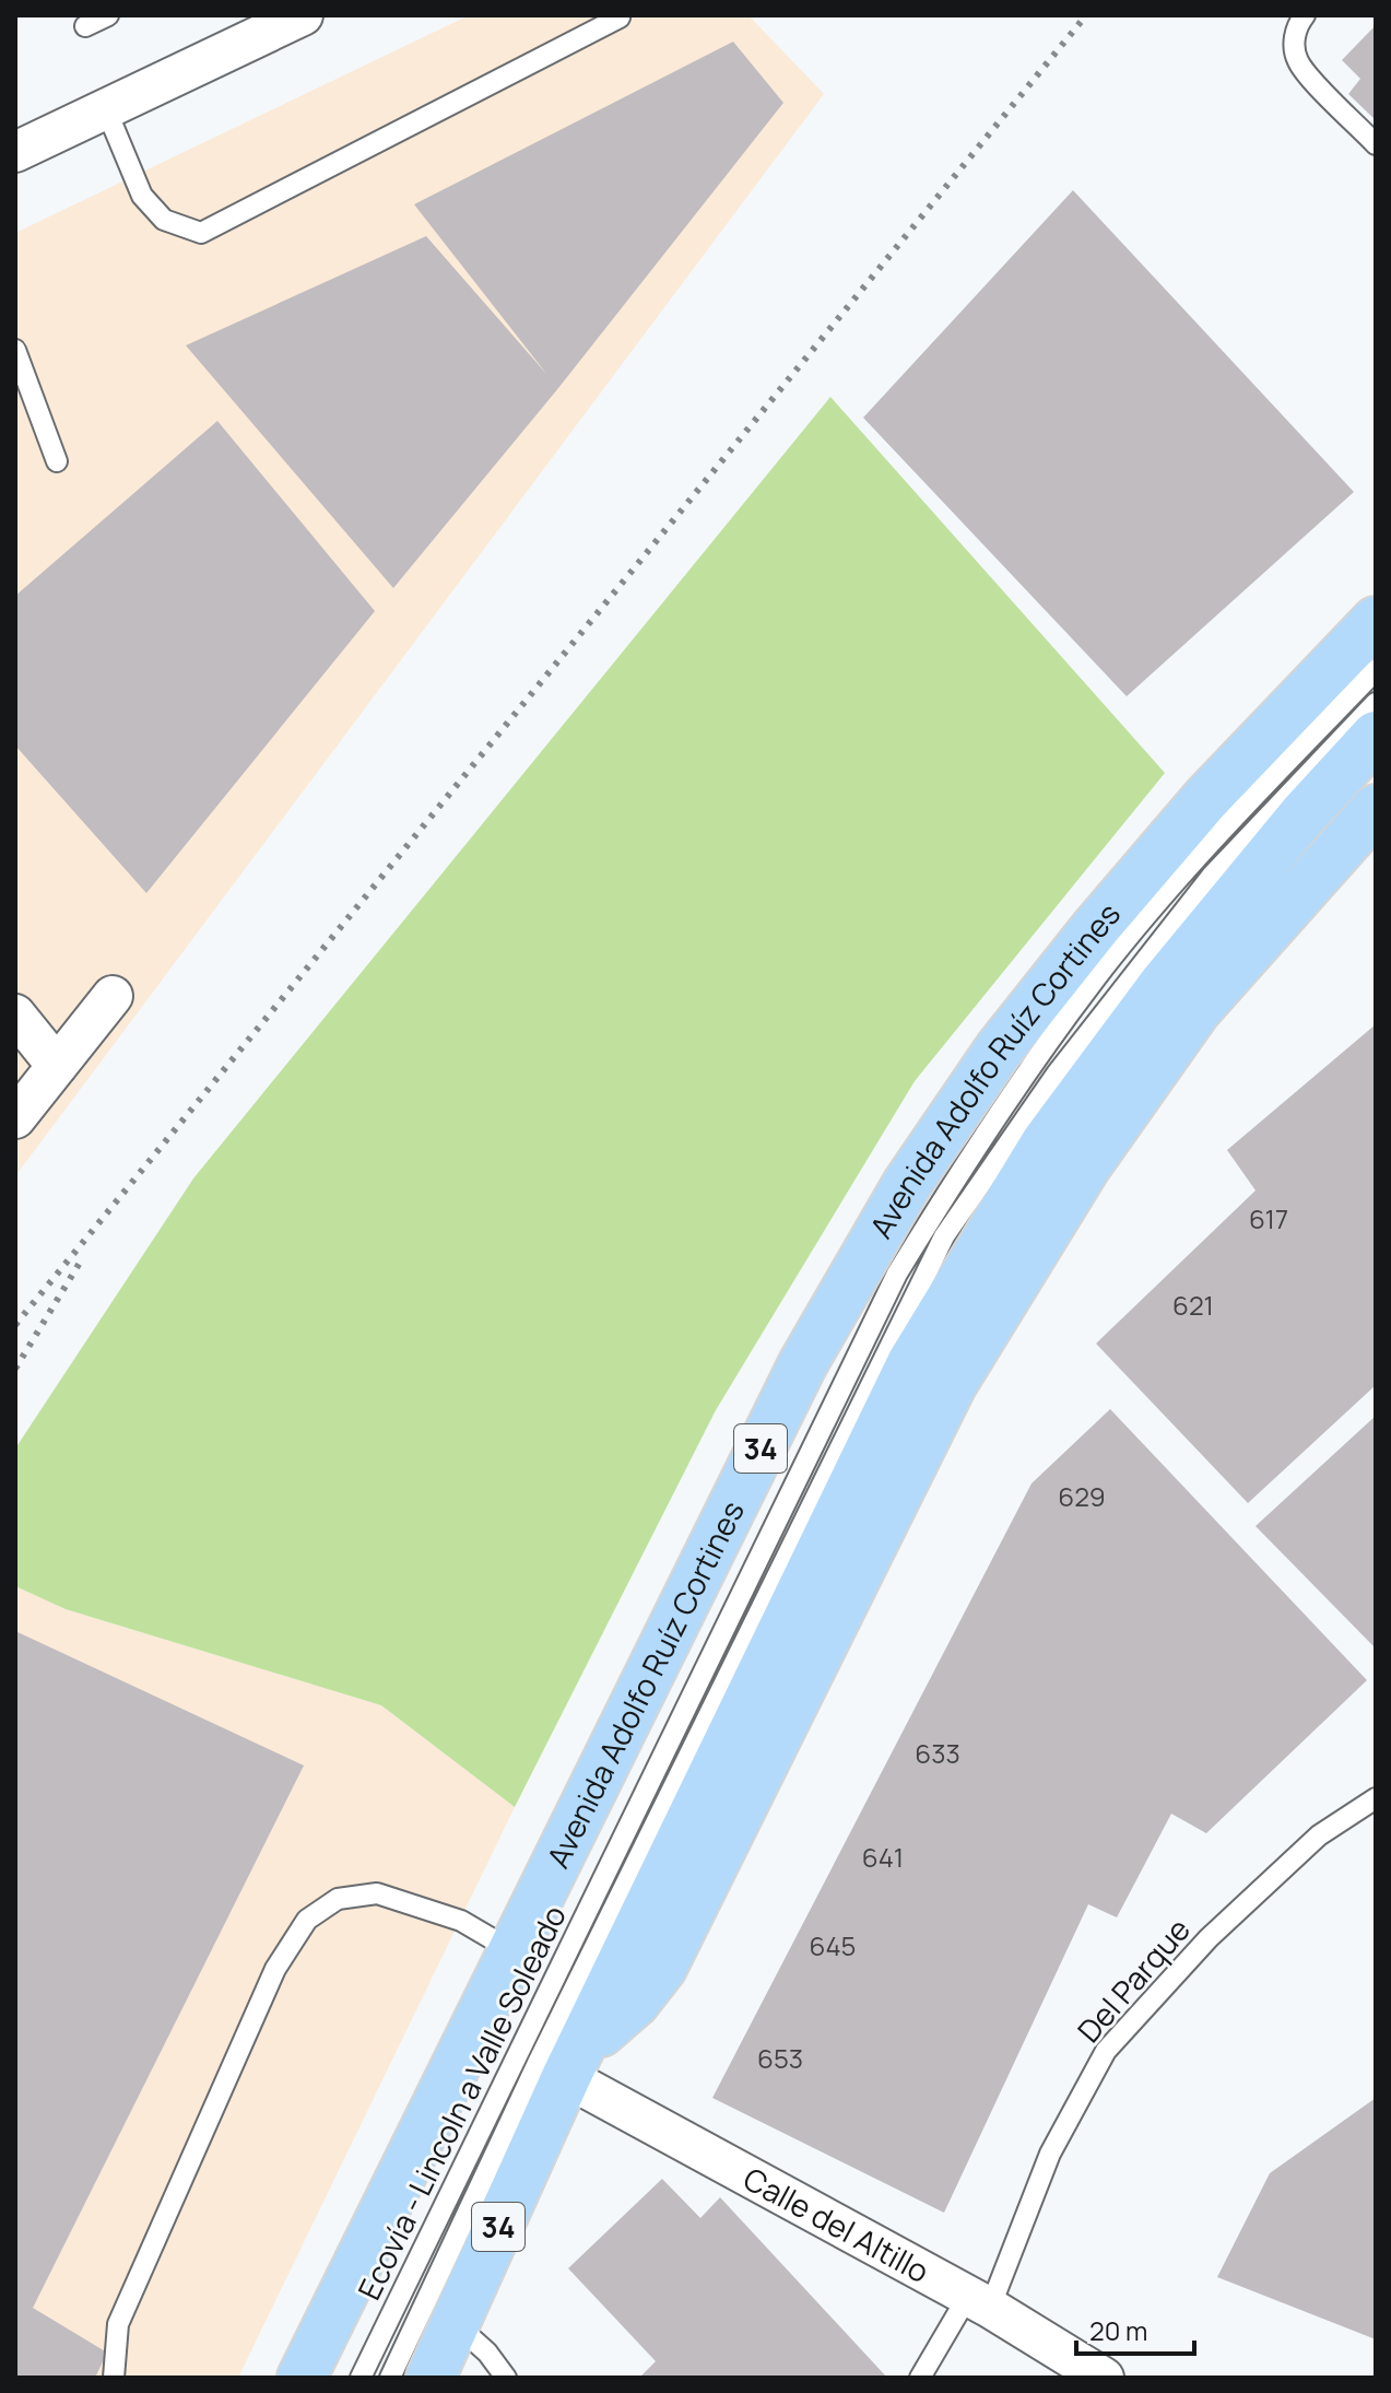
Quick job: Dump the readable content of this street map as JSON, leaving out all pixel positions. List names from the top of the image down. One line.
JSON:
{"streets":{"main road":["Avenida Adolfo Ruíz Cortines","34"],"street":["Calle del Altillo"],"lane":["Del Parque","Ecovía - Lincoln a Valle Soleado"]},"crossings":[["34","Calle del Altillo"],["Del Parque","Calle del Altillo"]],"house_numbers":["617","621","629","633","641","645","653"],"scale_bar":"20 m"}
